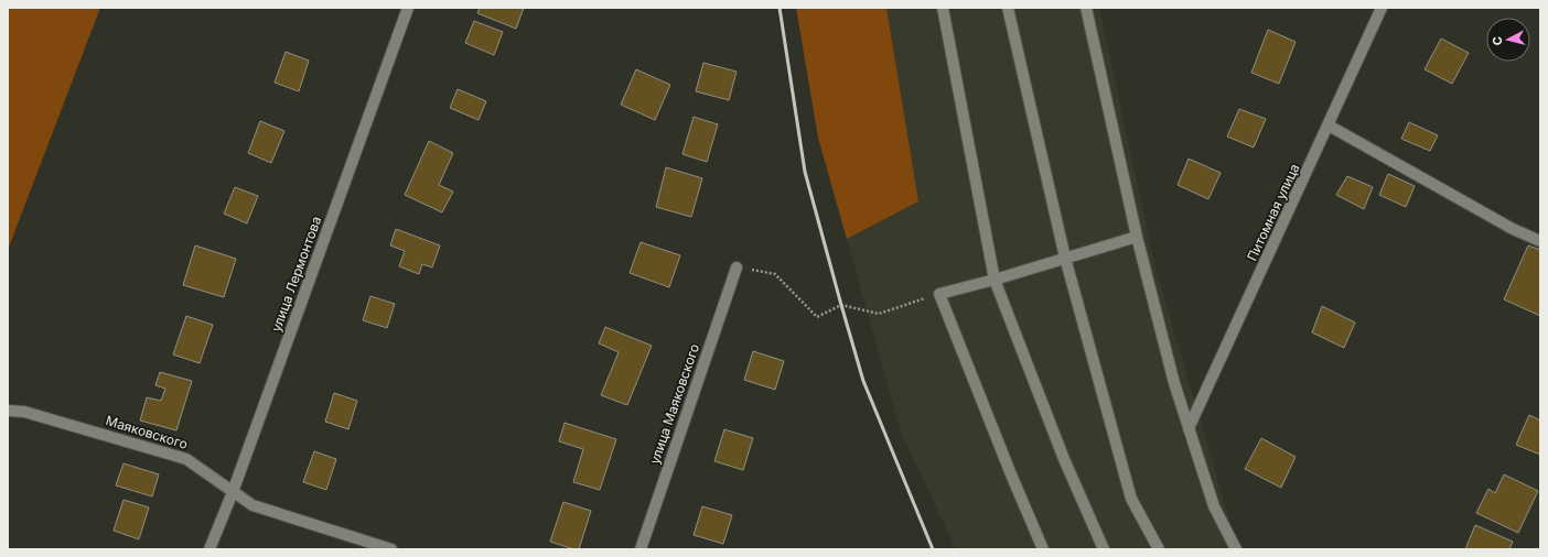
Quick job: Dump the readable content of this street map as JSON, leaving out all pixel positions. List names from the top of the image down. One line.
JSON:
{"streets":{"street":["Питомная улица","улица Лермонтова","улица Маяковского","Маяковского"]},"crossings":[["улица Лермонтова","Маяковского"]],"north":"left"}
